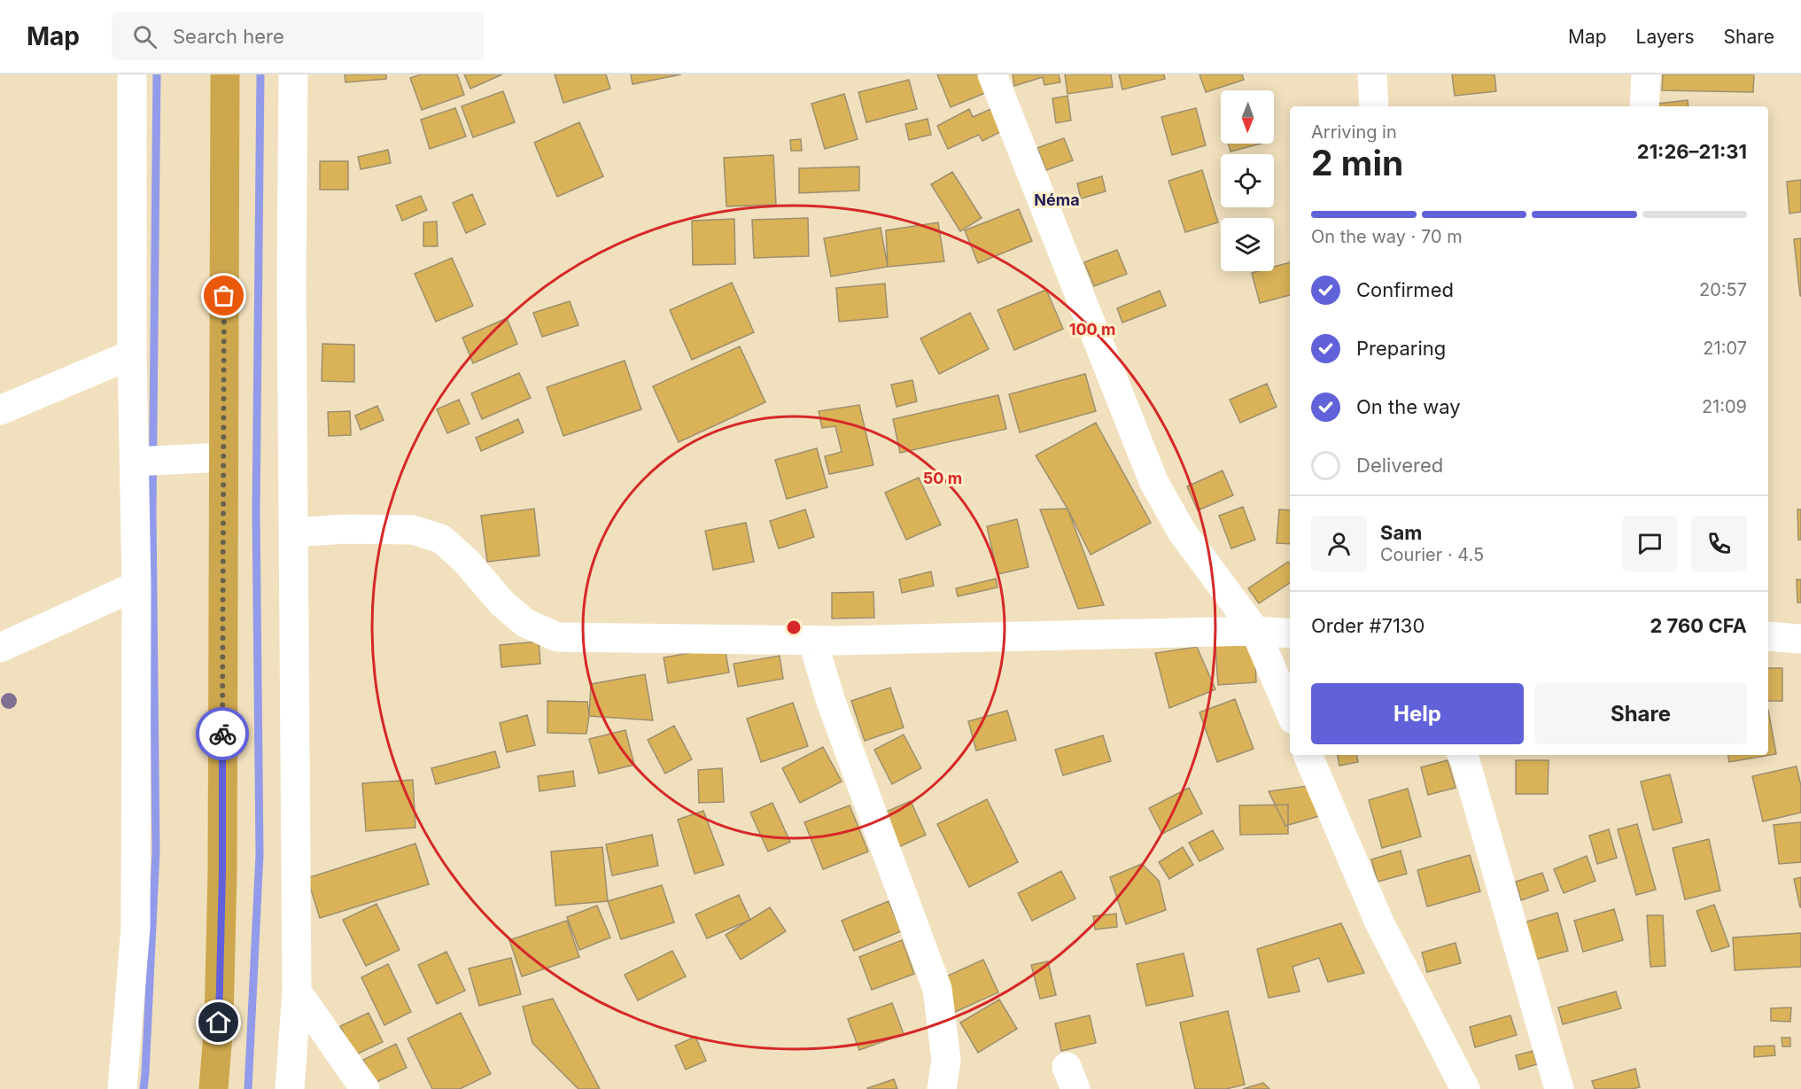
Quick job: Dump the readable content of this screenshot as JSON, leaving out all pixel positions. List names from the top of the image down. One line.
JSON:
{"districts":["Néma"],"north":"bottom","page":{"header":"Map","search":"Search here","nav":["Map","Layers","Share"],"heading":["2 min","Arriving in","21:26–21:31"],"panel":["Sam","Courier · 4.5","Order #7130","2 760 CFA"],"bar":"On the way · 70 m","list":[["Confirmed","20:57"],["Preparing","21:07"],["On the way","21:09"],"Delivered"],"buttons":["Help","Share"]},"rings":["100 m","50 m"]}
